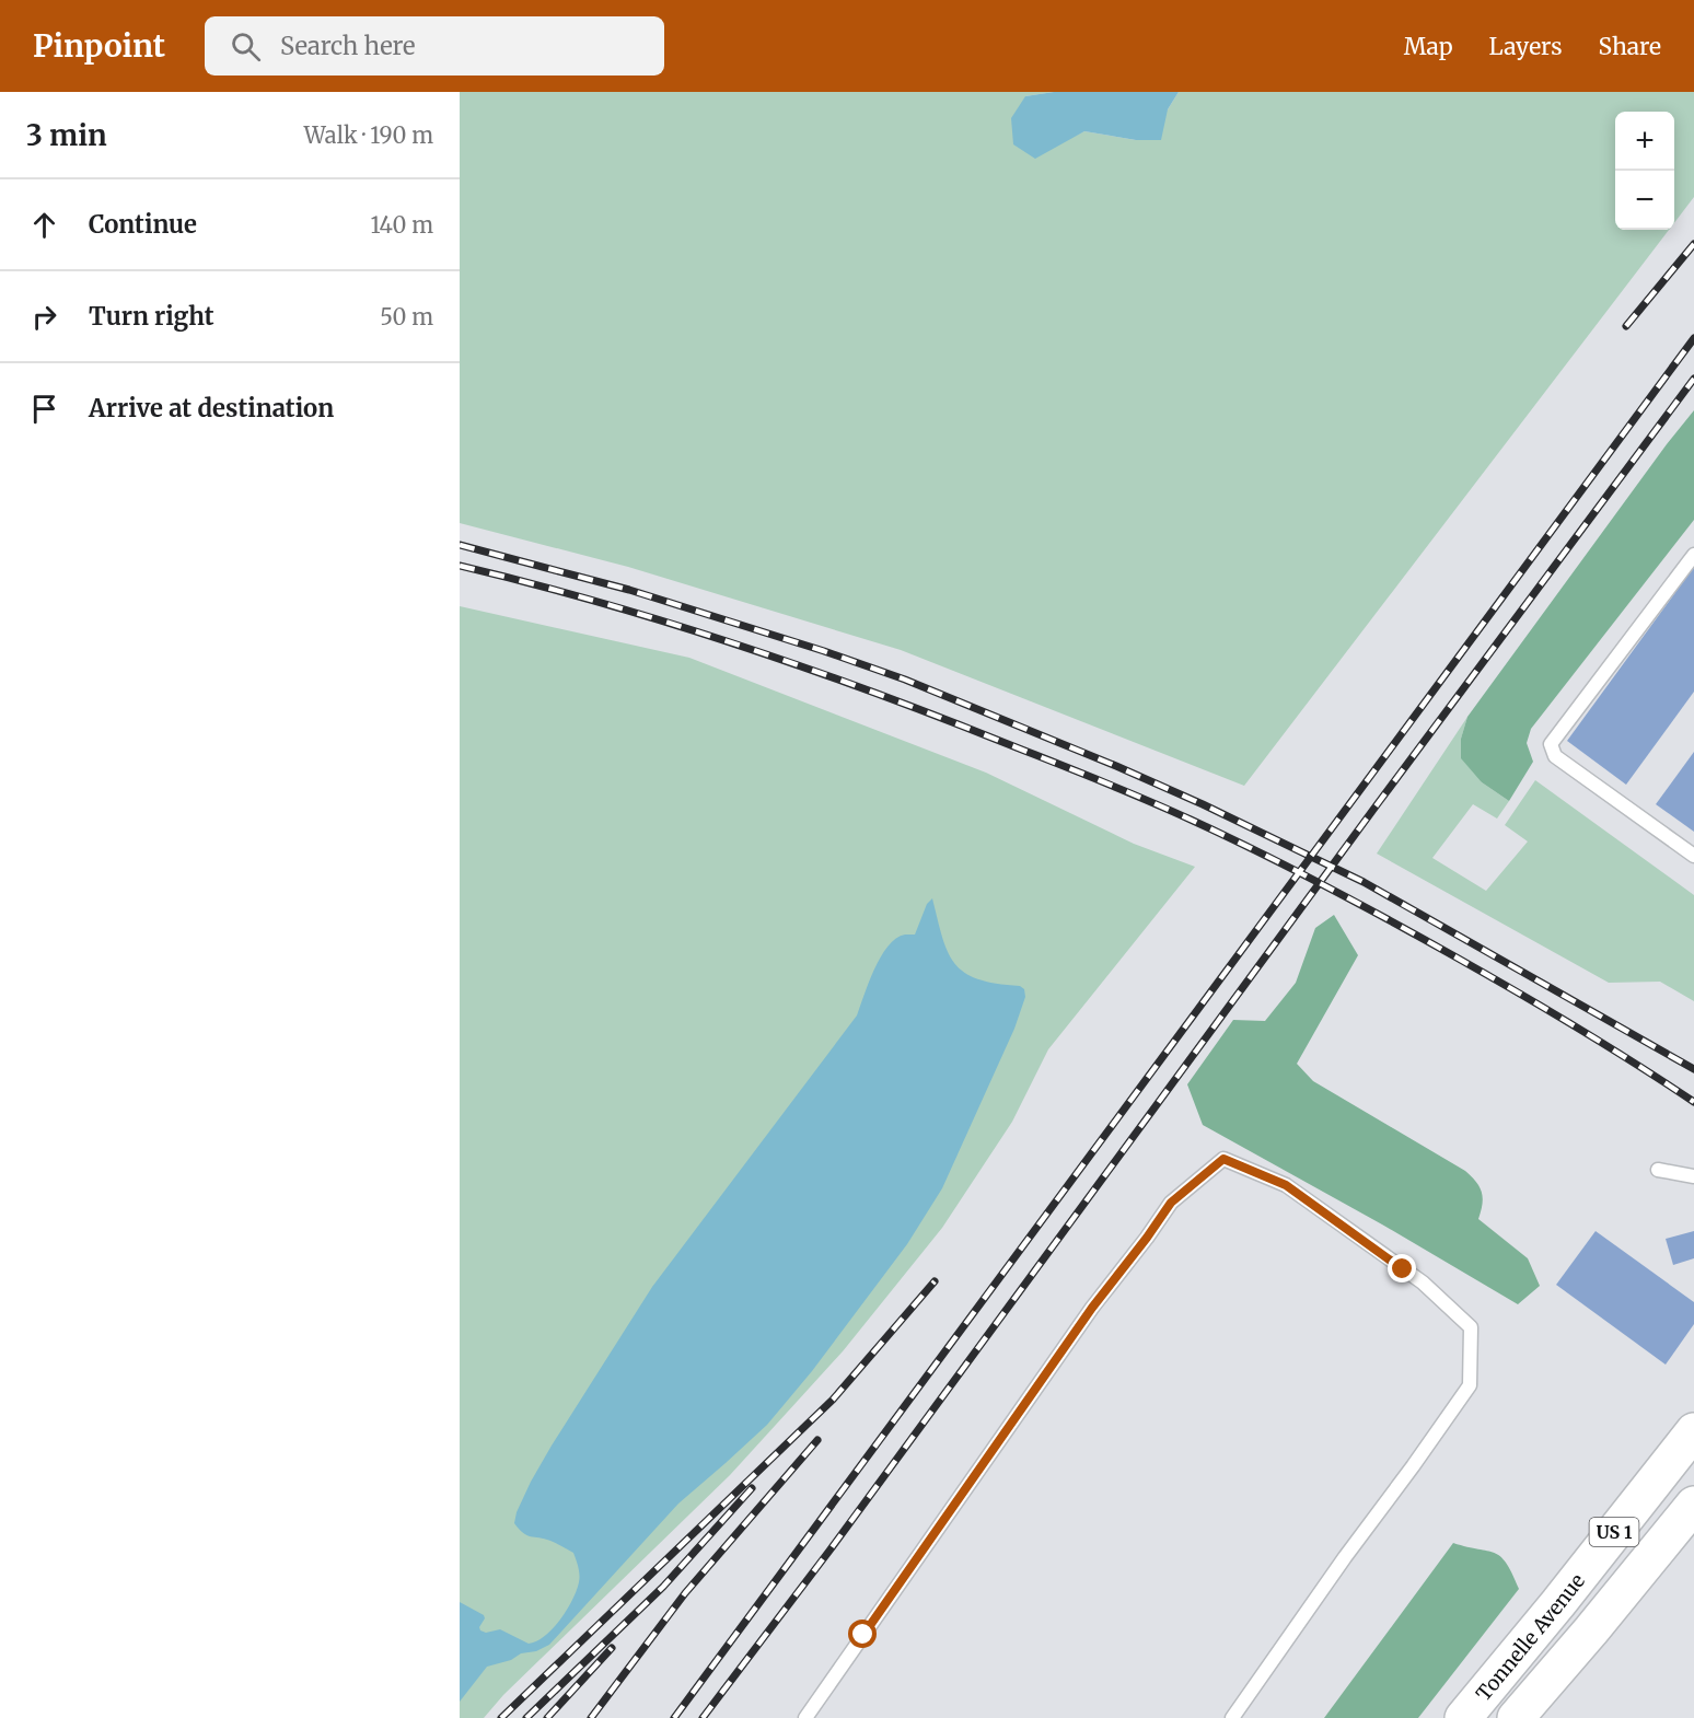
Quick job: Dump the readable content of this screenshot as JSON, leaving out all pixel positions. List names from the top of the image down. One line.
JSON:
{"streets":{"highway":["US 1","Tonnelle Avenue"]},"page":{"header":"Pinpoint","search":"Search here","nav":["Map","Layers","Share"],"heading":["3 min","Walk · 190 m"],"map_buttons":["+","−"],"list":[["Continue","140 m"],["Turn right","50 m"],"Arrive at destination"]}}
